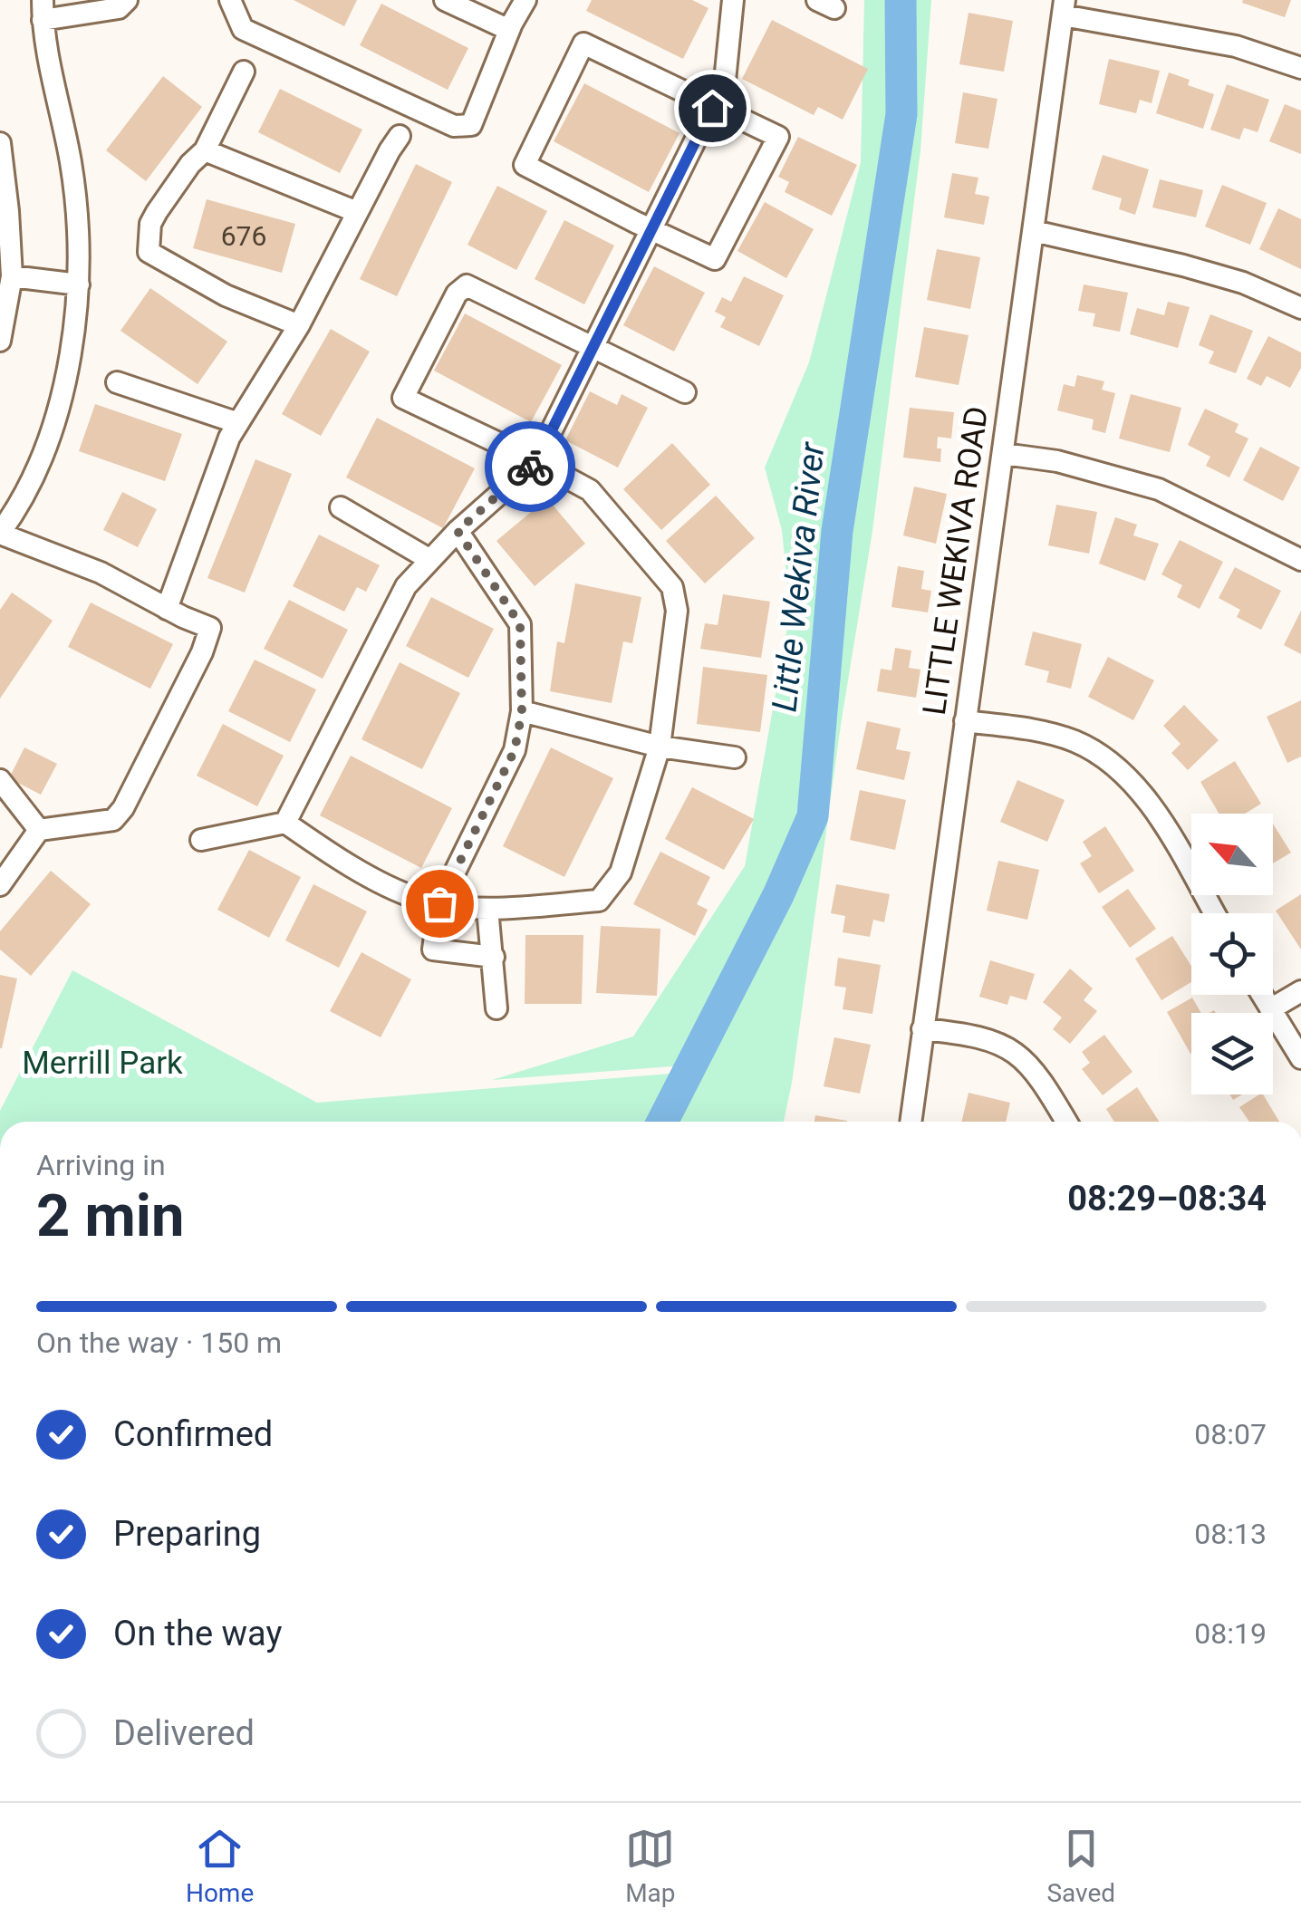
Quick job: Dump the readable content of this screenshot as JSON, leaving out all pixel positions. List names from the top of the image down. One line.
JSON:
{"streets":{"street":["LITTLE WEKIVA ROAD"]},"water":["Little Wekiva River"],"parks":["Merrill Park"],"house_numbers":["676"],"north":"top left","page":{"heading":["2 min","Arriving in","08:29–08:34"],"bar":"On the way · 150 m","list":[["Confirmed","08:07"],["Preparing","08:13"],["On the way","08:19"],"Delivered"],"tabs":["Home","Map","Saved"]}}
